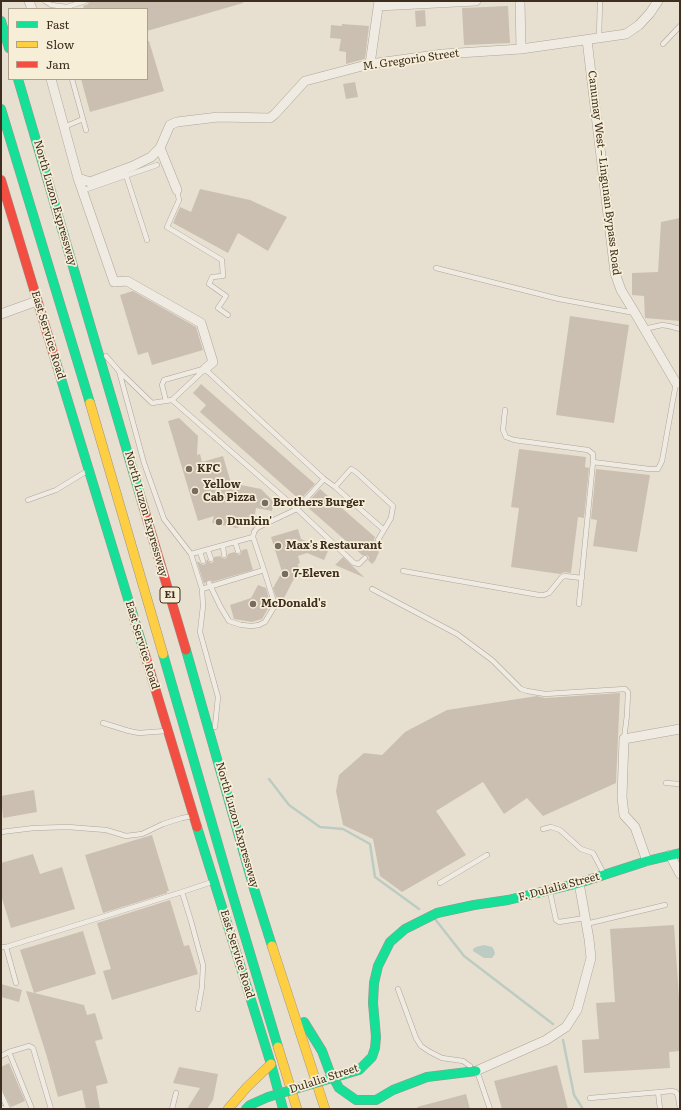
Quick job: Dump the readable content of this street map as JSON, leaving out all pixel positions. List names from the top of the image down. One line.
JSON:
{"streets":{"main road":["North Luzon Expressway","East Service Road","E1","F. Dulalia Street","Dulalia Street"],"street":["M. Gregorio Street","Canumay West – Lingunan Bypass Road"]},"crossings":[["M. Gregorio Street","Canumay West – Lingunan Bypass Road"],["F. Dulalia Street","Dulalia Street"]],"places":["KFC","Yellow Cab Pizza","Brothers Burger","Dunkin'","Max's Restaurant","7-Eleven","McDonald's"],"legend":["Fast","Slow","Jam"]}
